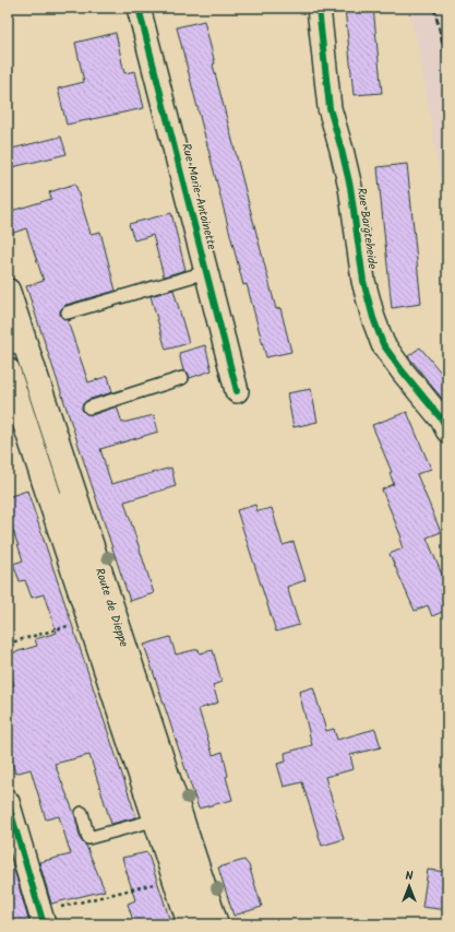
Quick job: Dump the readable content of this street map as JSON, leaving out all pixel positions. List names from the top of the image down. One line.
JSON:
{"streets":{"main road":["Route de Dieppe"],"street":["Rue Marie-Antoinette","Rue Bargteheide"]},"north":"top"}
